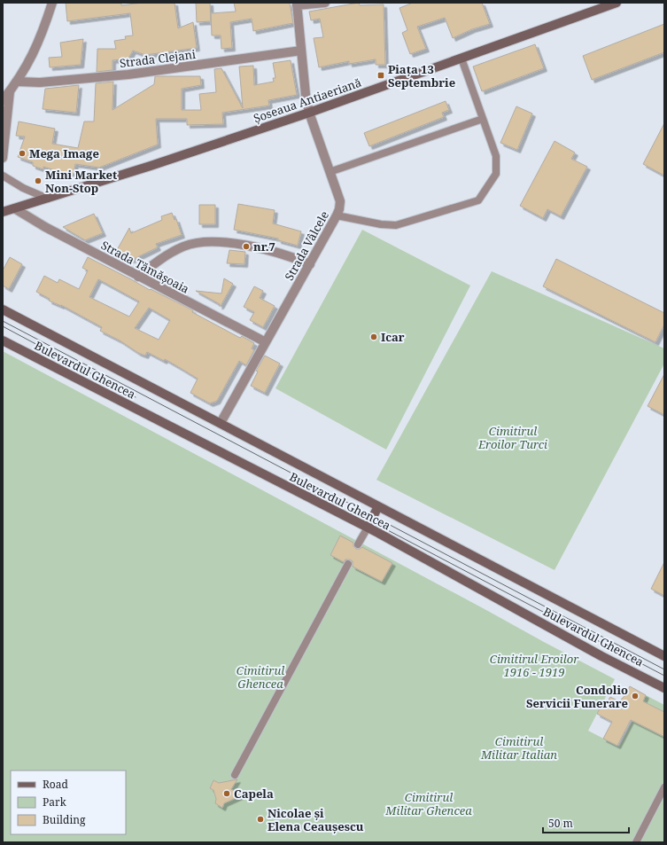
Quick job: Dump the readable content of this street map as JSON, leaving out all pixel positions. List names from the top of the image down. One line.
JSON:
{"streets":{"main road":["Șoseaua Antiaeriană","Bulevardul Ghencea"],"street":["Strada Clejani","Strada Vâlcele","Strada Tămășoaia"]},"crossings":[["Strada Clejani","Strada Vâlcele"],["Șoseaua Antiaeriană","Strada Vâlcele"],["Șoseaua Antiaeriană","Strada Tămășoaia"],["Strada Vâlcele","Strada Tămășoaia"],["Strada Vâlcele","Bulevardul Ghencea"]],"parks":["Cimitirul Eroilor Turci","Cimitirul Eroilor 1916 - 1919","Cimitirul Ghencea","Cimitirul Militar Italian","Cimitirul Militar Ghencea"],"places":{"transit":["Piața 13 Septembrie"],"other":["Mega Image","Mini Market Non-Stop","nr.7","Icar","Condolio Servicii Funerare","Capela","Nicolae și Elena Ceaușescu"]},"legend":["Road","Park","Building"],"scale_bar":"50 m"}
